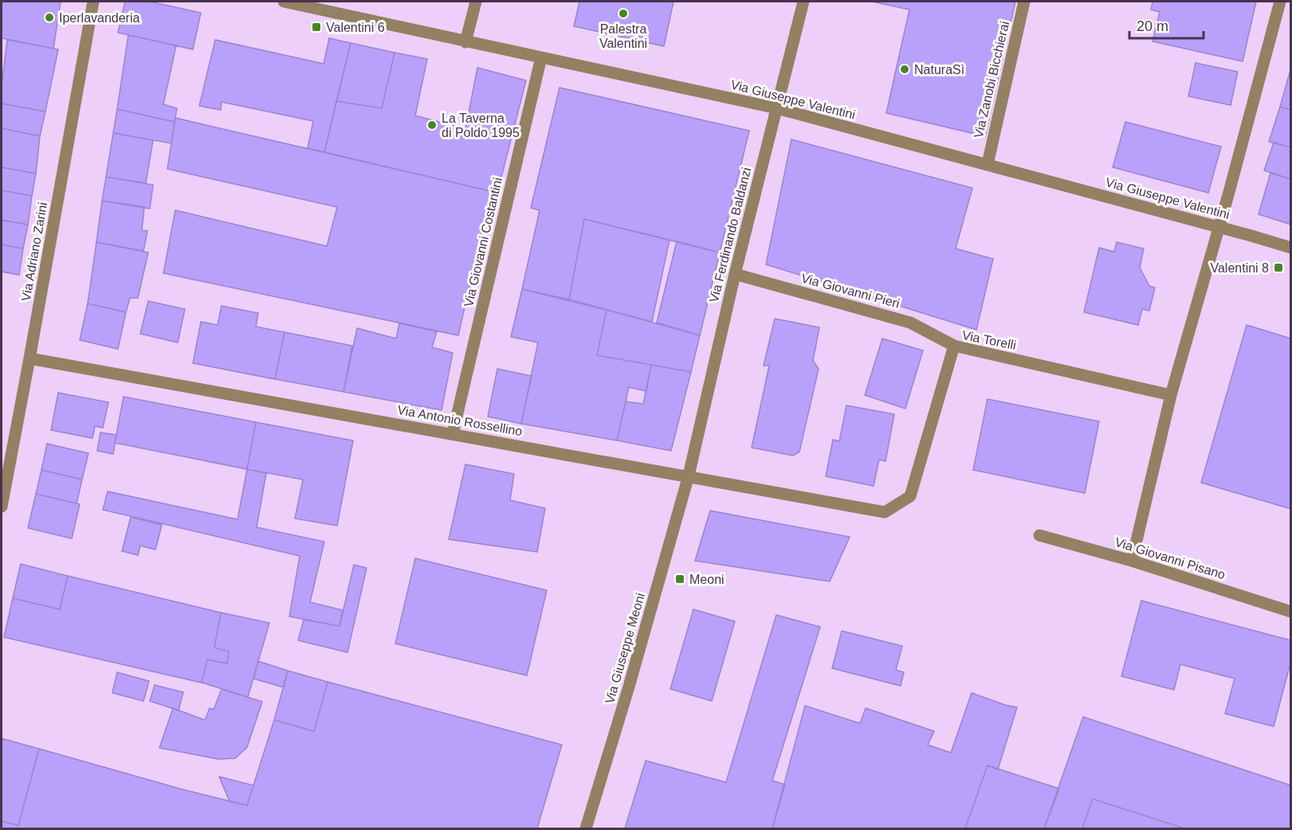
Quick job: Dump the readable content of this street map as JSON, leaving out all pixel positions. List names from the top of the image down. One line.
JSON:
{"streets":{"street":["Via Zanobi Bicchierai","Via Giuseppe Valentini","Via Ferdinando Baldanzi","Via Giovanni Costantini","Via Adriano Zarini","Via Giovanni Pieri","Via Torelli","Via Antonio Rossellino","Via Giovanni Pisano","Via Giuseppe Meoni"]},"crossings":[["Via Zanobi Bicchierai","Via Giuseppe Valentini"],["Via Giuseppe Valentini","Via Ferdinando Baldanzi"],["Via Giuseppe Valentini","Via Giovanni Costantini"],["Via Ferdinando Baldanzi","Via Giovanni Pieri"],["Via Ferdinando Baldanzi","Via Antonio Rossellino"],["Via Ferdinando Baldanzi","Via Giuseppe Meoni"],["Via Giovanni Costantini","Via Antonio Rossellino"],["Via Adriano Zarini","Via Antonio Rossellino"],["Via Giovanni Pieri","Via Torelli"],["Via Torelli","Via Antonio Rossellino"],["Via Antonio Rossellino","Via Giuseppe Meoni"]],"places":{"other":["Palestra Valentini","Iperlavanderia","NaturaSì","La Taverna di Poldo 1995"],"transit":["Valentini 6","Valentini 8","Meoni"]},"scale_bar":"20 m"}
